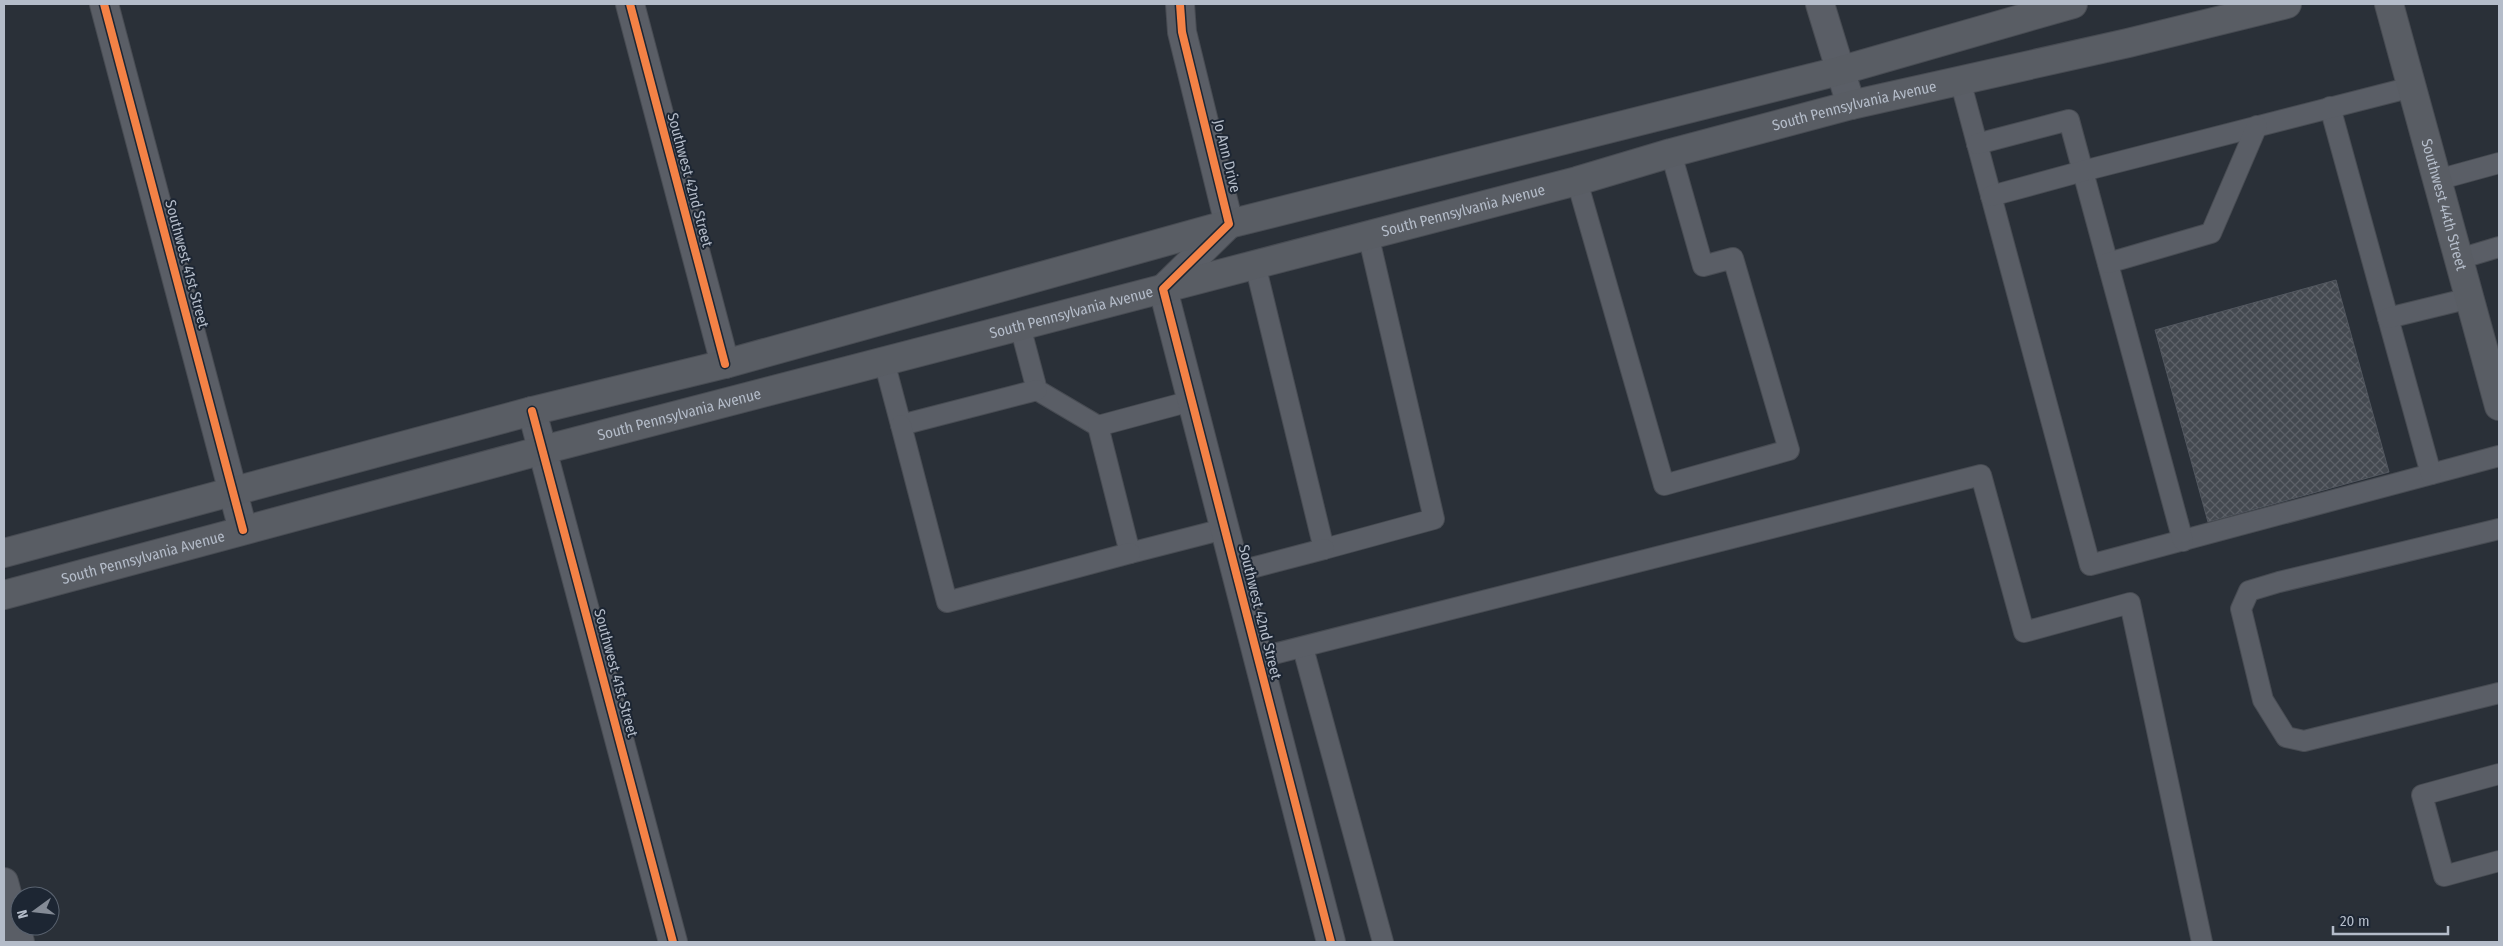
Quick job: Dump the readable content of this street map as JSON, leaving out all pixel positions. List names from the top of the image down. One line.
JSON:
{"streets":{"main road":["South Pennsylvania Avenue","Southwest 44th Street"],"street":["Jo Ann Drive","Southwest 42nd Street","Southwest 41st Street"]},"crossings":[["South Pennsylvania Avenue","Southwest 42nd Street"],["South Pennsylvania Avenue","Southwest 41st Street"]],"scale_bar":"20 m","north":"left"}
